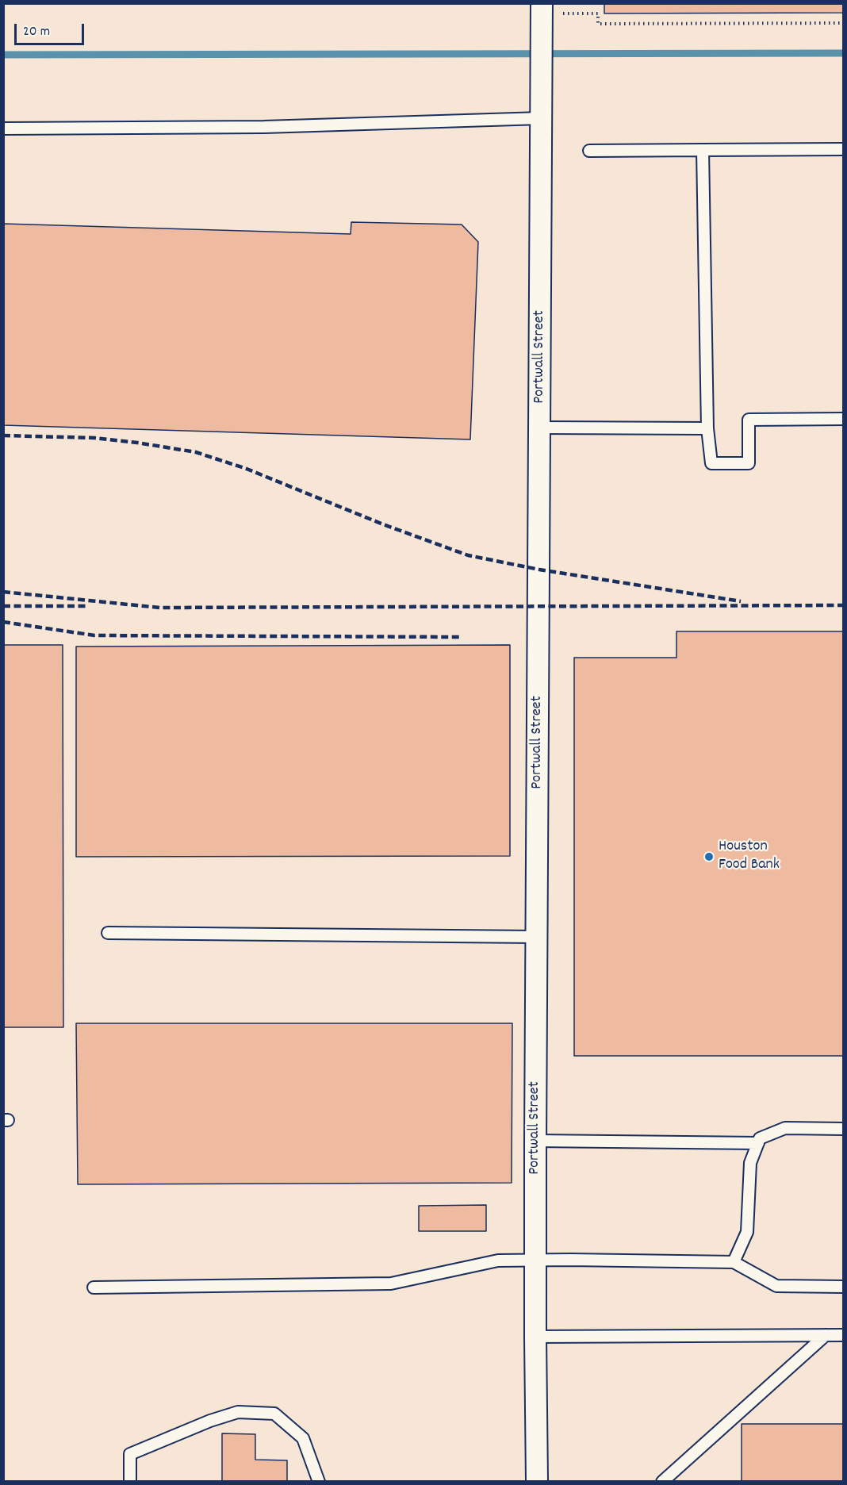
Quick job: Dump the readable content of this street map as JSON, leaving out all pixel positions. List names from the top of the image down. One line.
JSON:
{"streets":{"street":["Portwall Street"]},"places":["Houston Food Bank"],"scale_bar":"20 m"}
